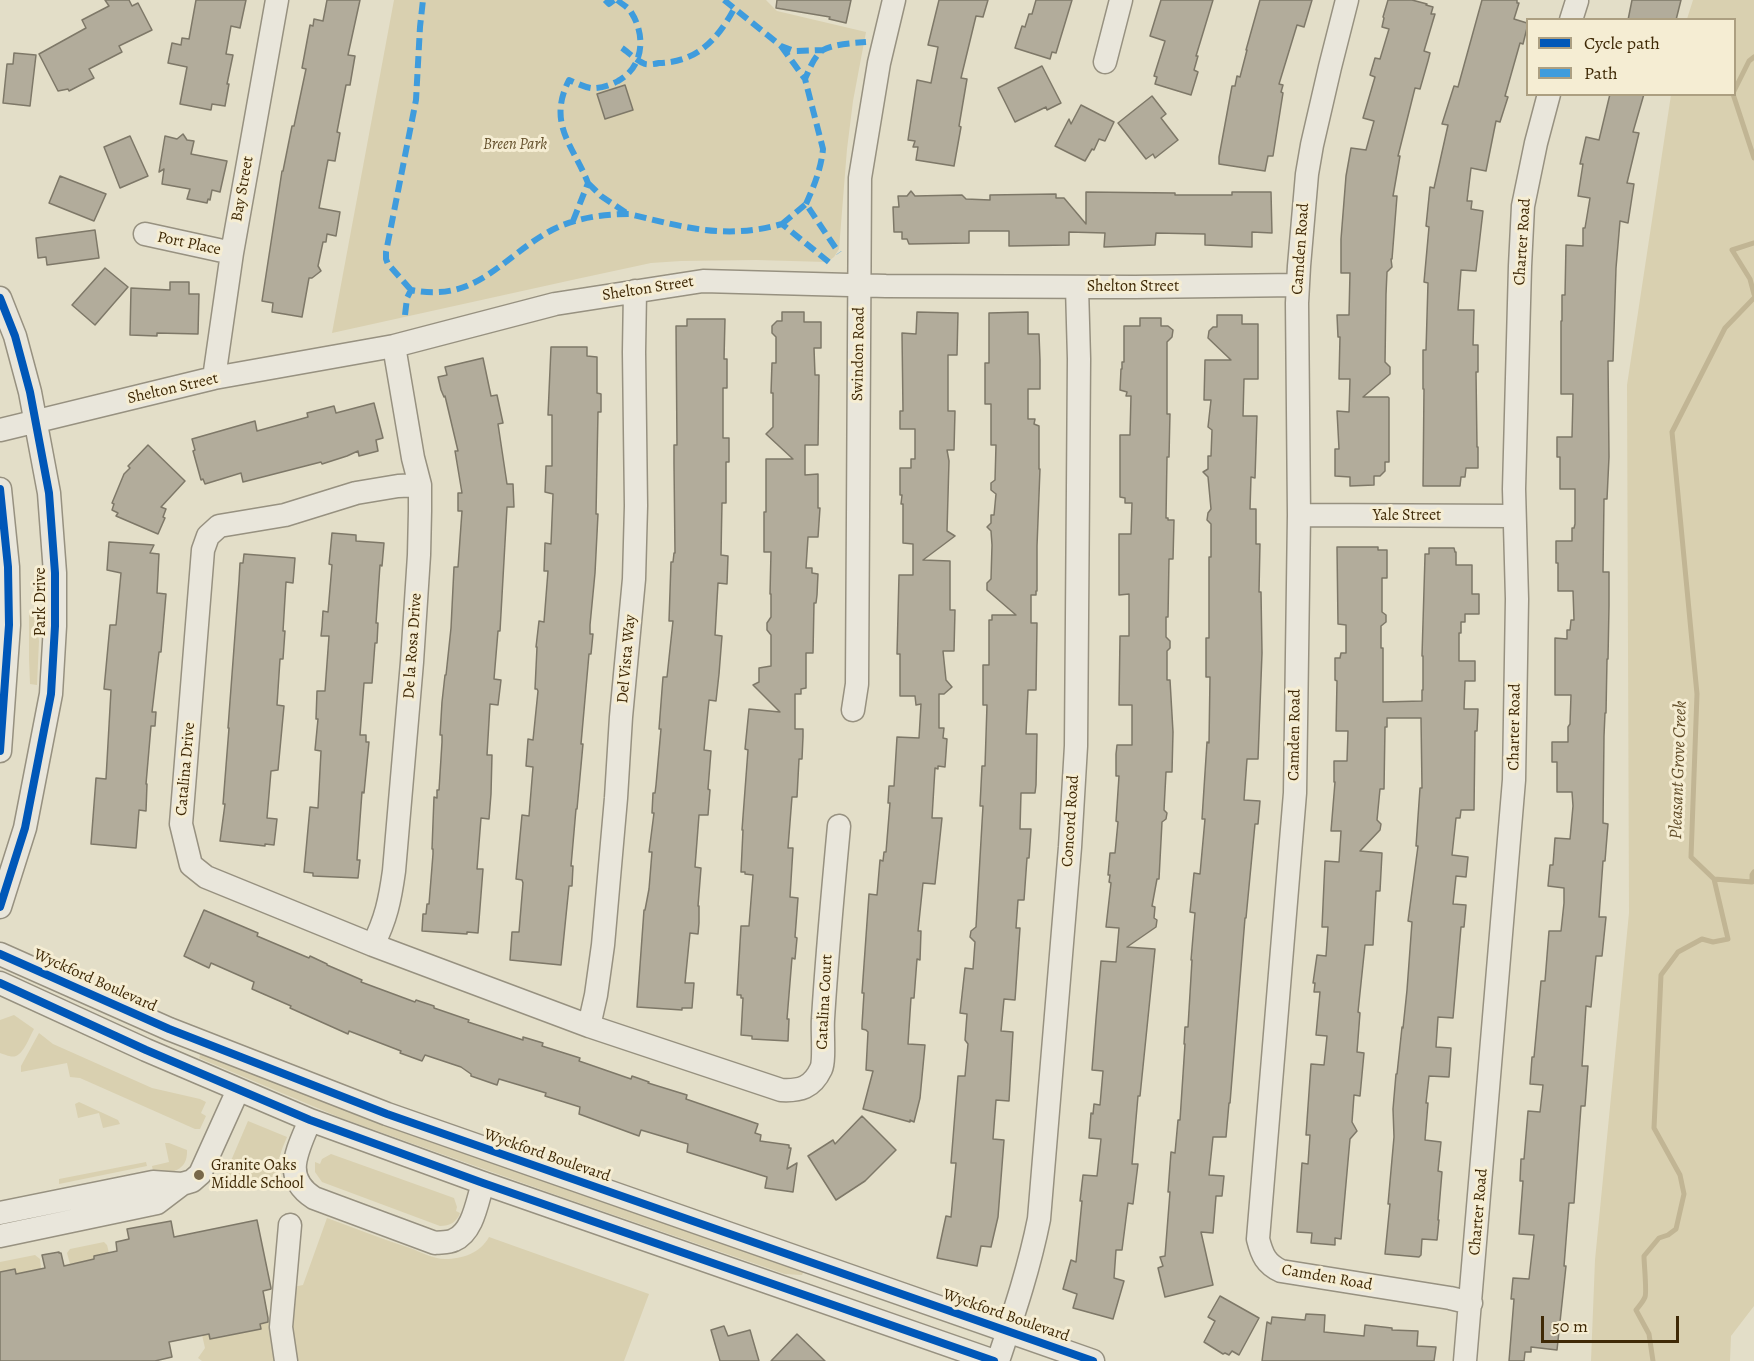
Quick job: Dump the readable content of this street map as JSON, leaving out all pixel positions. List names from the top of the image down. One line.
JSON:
{"streets":{"street":["Bay Street","Charter Road","Port Place","Camden Road","Shelton Street","Swindon Road","Yale Street","Park Drive","De la Rosa Drive","Del Vista Way","Catalina Drive","Concord Road","Wyckford Boulevard","Catalina Court"]},"crossings":[["Bay Street","Port Place"],["Bay Street","Shelton Street"],["Charter Road","Camden Road"],["Charter Road","Yale Street"],["Camden Road","Shelton Street"],["Camden Road","Yale Street"],["Shelton Street","Swindon Road"],["Shelton Street","Park Drive"],["Shelton Street","De la Rosa Drive"],["Shelton Street","Del Vista Way"],["Shelton Street","Concord Road"],["De la Rosa Drive","Catalina Drive"],["Del Vista Way","Catalina Drive"],["Del Vista Way","Catalina Court"],["Catalina Drive","Catalina Court"],["Concord Road","Wyckford Boulevard"]],"water":["Pleasant Grove Creek"],"parks":["Breen Park"],"places":["Granite Oaks Middle School"],"legend":["Cycle path","Path"],"scale_bar":"50 m"}
